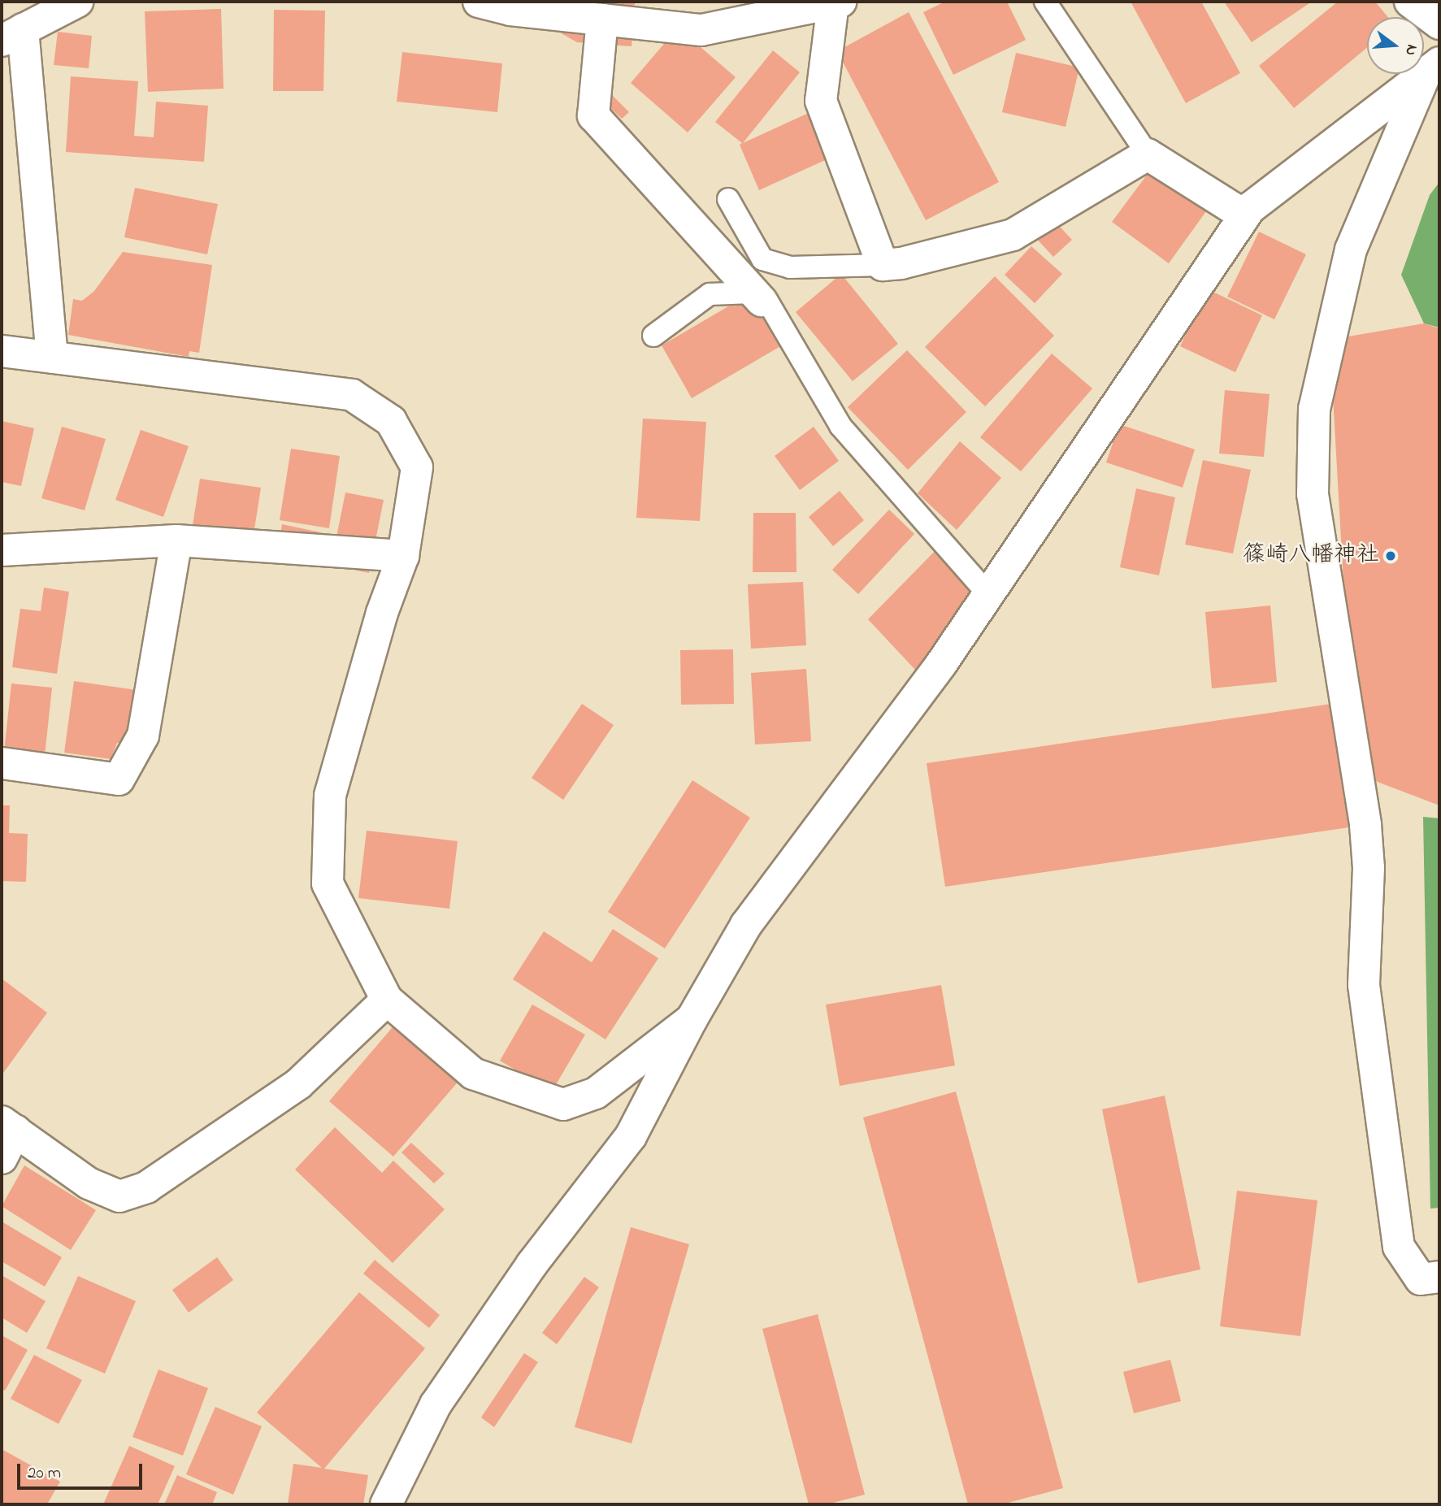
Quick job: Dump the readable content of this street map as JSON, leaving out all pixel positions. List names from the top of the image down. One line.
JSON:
{"places":["篠崎八幡神社"],"scale_bar":"20 m","north":"right"}
